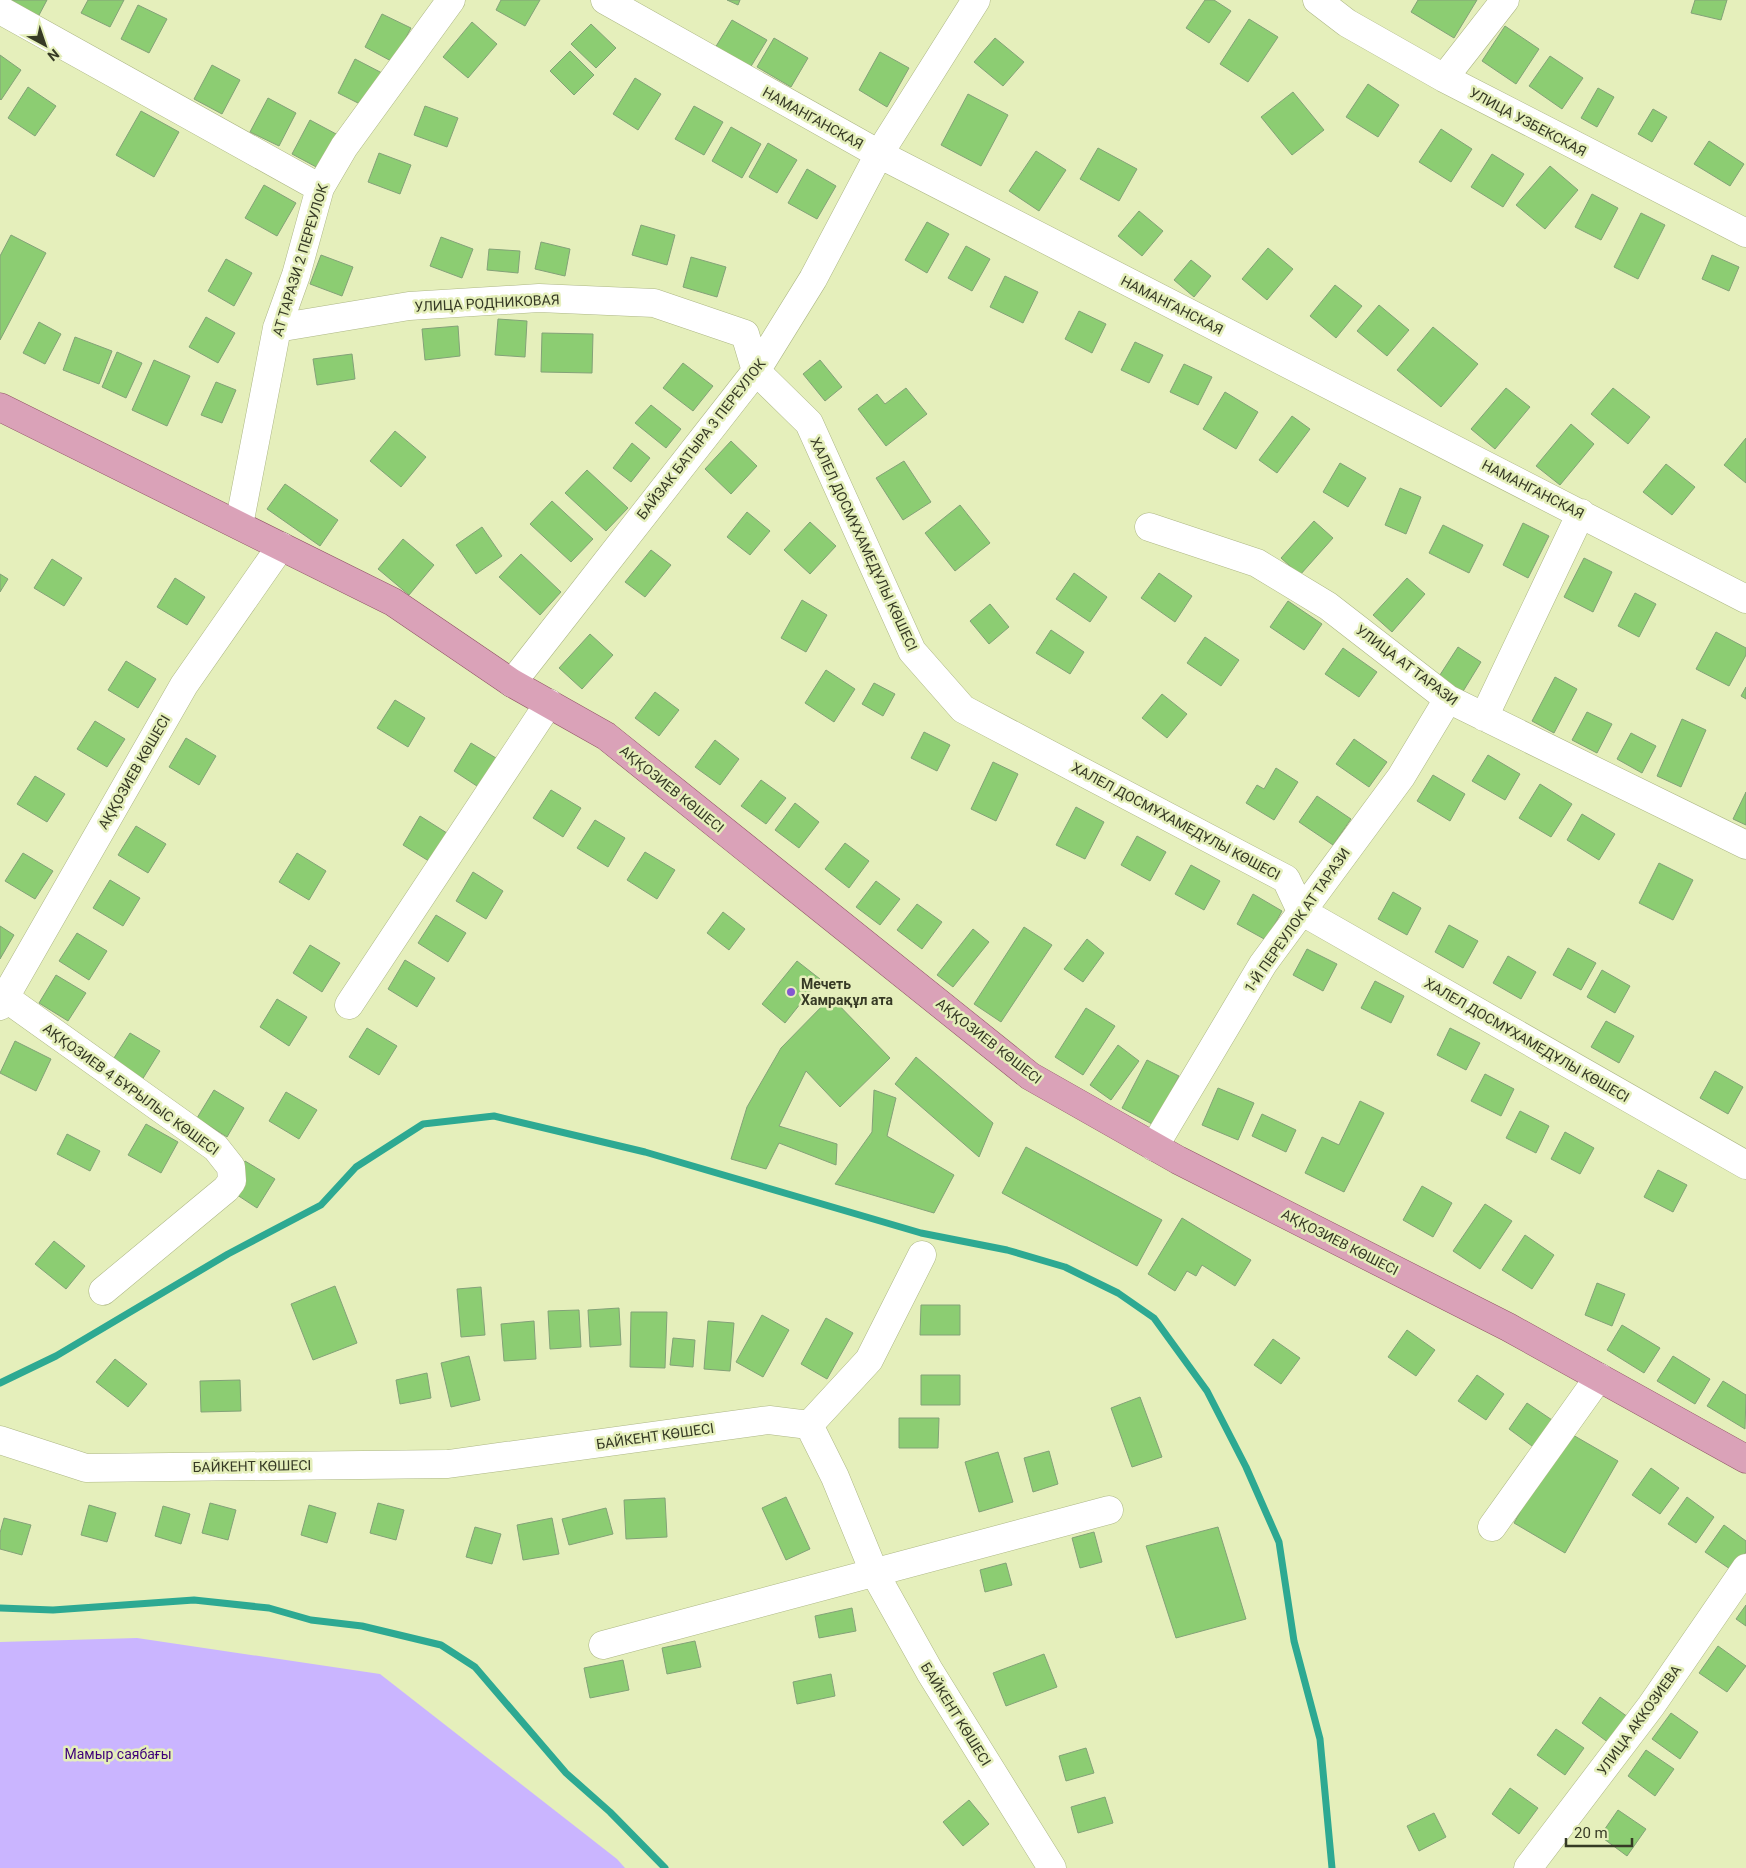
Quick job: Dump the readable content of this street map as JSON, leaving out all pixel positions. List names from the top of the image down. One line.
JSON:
{"streets":{"main road":["АҚҚОЗИЕВ КӨШЕСІ"],"street":["НАМАНГАНСКАЯ","УЛИЦА УЗБЕКСКАЯ","АТ ТАРАЗИ 2 ПЕРЕУЛОК","УЛИЦА РОДНИКОВАЯ","БАЙЗАК БАТЫРА 3 ПЕРЕУЛОК","ХАЛЕЛ ДОСМҰХАМЕДҰЛЫ КӨШЕСІ","УЛИЦА АТ ТАРАЗИ","1-Й ПЕРЕУЛОК АТ ТАРАЗИ","АҚҚОЗИЕВ 4 БҰРЫЛЫС КӨШЕСІ","БАЙКЕНТ КӨШЕСІ","УЛИЦА АККОЗИЕВА"]},"crossings":[["НАМАНГАНСКАЯ","БАЙЗАК БАТЫРА 3 ПЕРЕУЛОК"],["АТ ТАРАЗИ 2 ПЕРЕУЛОК","УЛИЦА РОДНИКОВАЯ"],["АТ ТАРАЗИ 2 ПЕРЕУЛОК","АҚҚОЗИЕВ КӨШЕСІ"],["УЛИЦА РОДНИКОВАЯ","БАЙЗАК БАТЫРА 3 ПЕРЕУЛОК"],["УЛИЦА РОДНИКОВАЯ","ХАЛЕЛ ДОСМҰХАМЕДҰЛЫ КӨШЕСІ"],["БАЙЗАК БАТЫРА 3 ПЕРЕУЛОК","ХАЛЕЛ ДОСМҰХАМЕДҰЛЫ КӨШЕСІ"],["БАЙЗАК БАТЫРА 3 ПЕРЕУЛОК","АҚҚОЗИЕВ КӨШЕСІ"],["ХАЛЕЛ ДОСМҰХАМЕДҰЛЫ КӨШЕСІ","1-Й ПЕРЕУЛОК АТ ТАРАЗИ"],["УЛИЦА АТ ТАРАЗИ","1-Й ПЕРЕУЛОК АТ ТАРАЗИ"],["АҚҚОЗИЕВ КӨШЕСІ","1-Й ПЕРЕУЛОК АТ ТАРАЗИ"],["АҚҚОЗИЕВ КӨШЕСІ","АҚҚОЗИЕВ 4 БҰРЫЛЫС КӨШЕСІ"]],"parks":["Мамыр саябағы"],"places":["Мечеть Хамрақұл ата"],"scale_bar":"20 m","north":"bottom right"}
